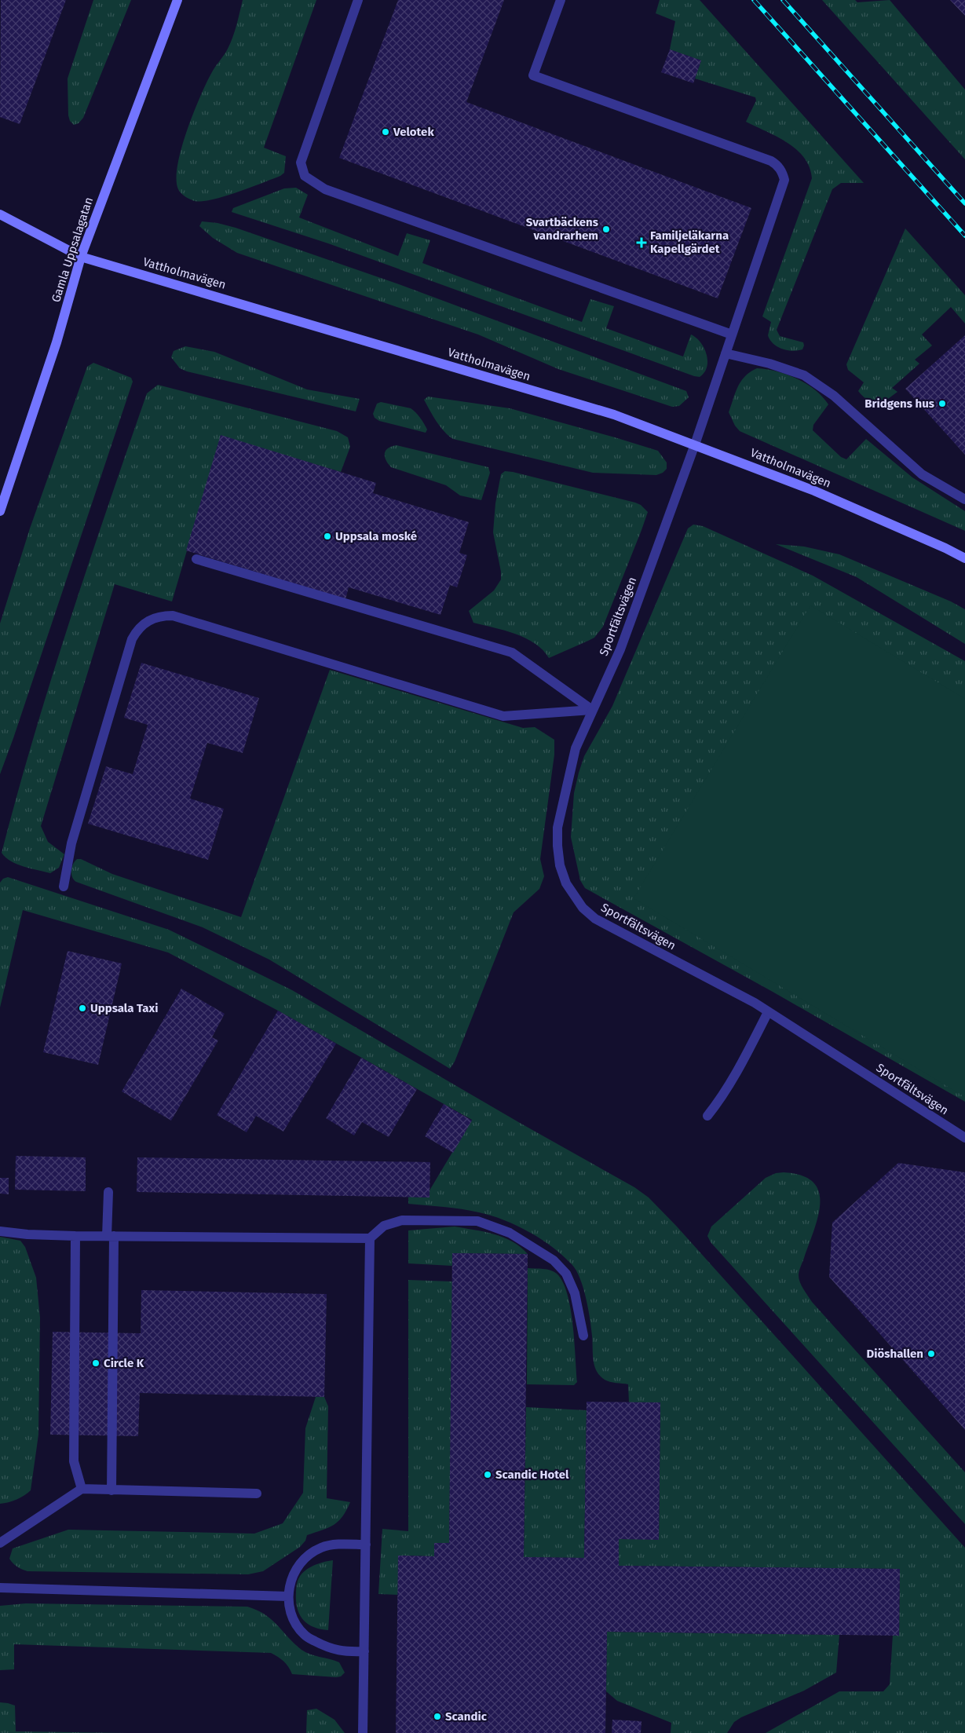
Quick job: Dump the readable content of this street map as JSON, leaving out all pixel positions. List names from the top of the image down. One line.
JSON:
{"streets":{"street":["Gamla Uppsalagatan","Vattholmavägen","Sportfältsvägen"]},"crossings":[["Gamla Uppsalagatan","Vattholmavägen"],["Vattholmavägen","Sportfältsvägen"]],"places":{"other":["Velotek","Svartbäckens vandrarhem","Bridgens hus","Uppsala moské","Uppsala Taxi","Diöshallen","Circle K","Scandic Hotel","Scandic"],"health":["Familjeläkarna Kapellgärdet"]}}
